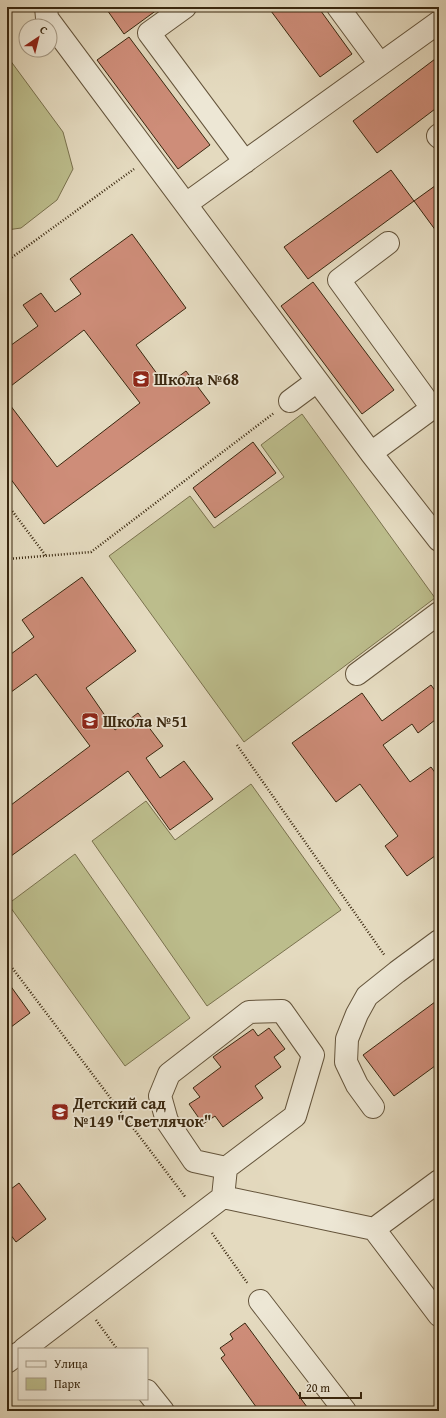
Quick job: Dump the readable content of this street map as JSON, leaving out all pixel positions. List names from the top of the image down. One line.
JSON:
{"places":{"school or university":["Школа №68","Школа №51","Детский сад №149 \"Светлячок\""]},"legend":["Улица","Парк"],"scale_bar":"20 m","north":"top right"}
